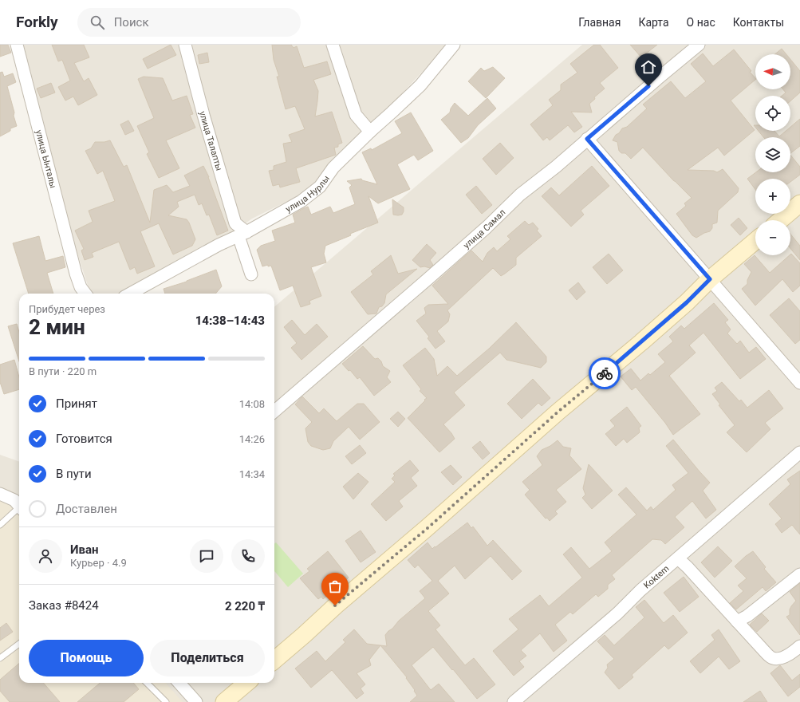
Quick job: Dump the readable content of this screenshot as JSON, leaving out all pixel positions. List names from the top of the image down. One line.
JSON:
{"streets":{"street":["улица Талапты","улица Ынталы","улица Нурлы","улица Самал","Koktem"]},"crossings":[["улица Талапты","улица Нурлы"]],"north":"left","page":{"header":"Forkly","search":"Поиск","nav":["Главная","Карта","О нас","Контакты"],"map_buttons":["+","−"],"heading":["2 мин","Прибудет через","14:38–14:43"],"panel":["Иван","Курьер · 4.9","Заказ #8424","2 220 ₸"],"bar":"В пути · 220 m","list":[["Принят","14:08"],["Готовится","14:26"],["В пути","14:34"],"Доставлен"],"buttons":["Помощь","Поделиться"]}}
